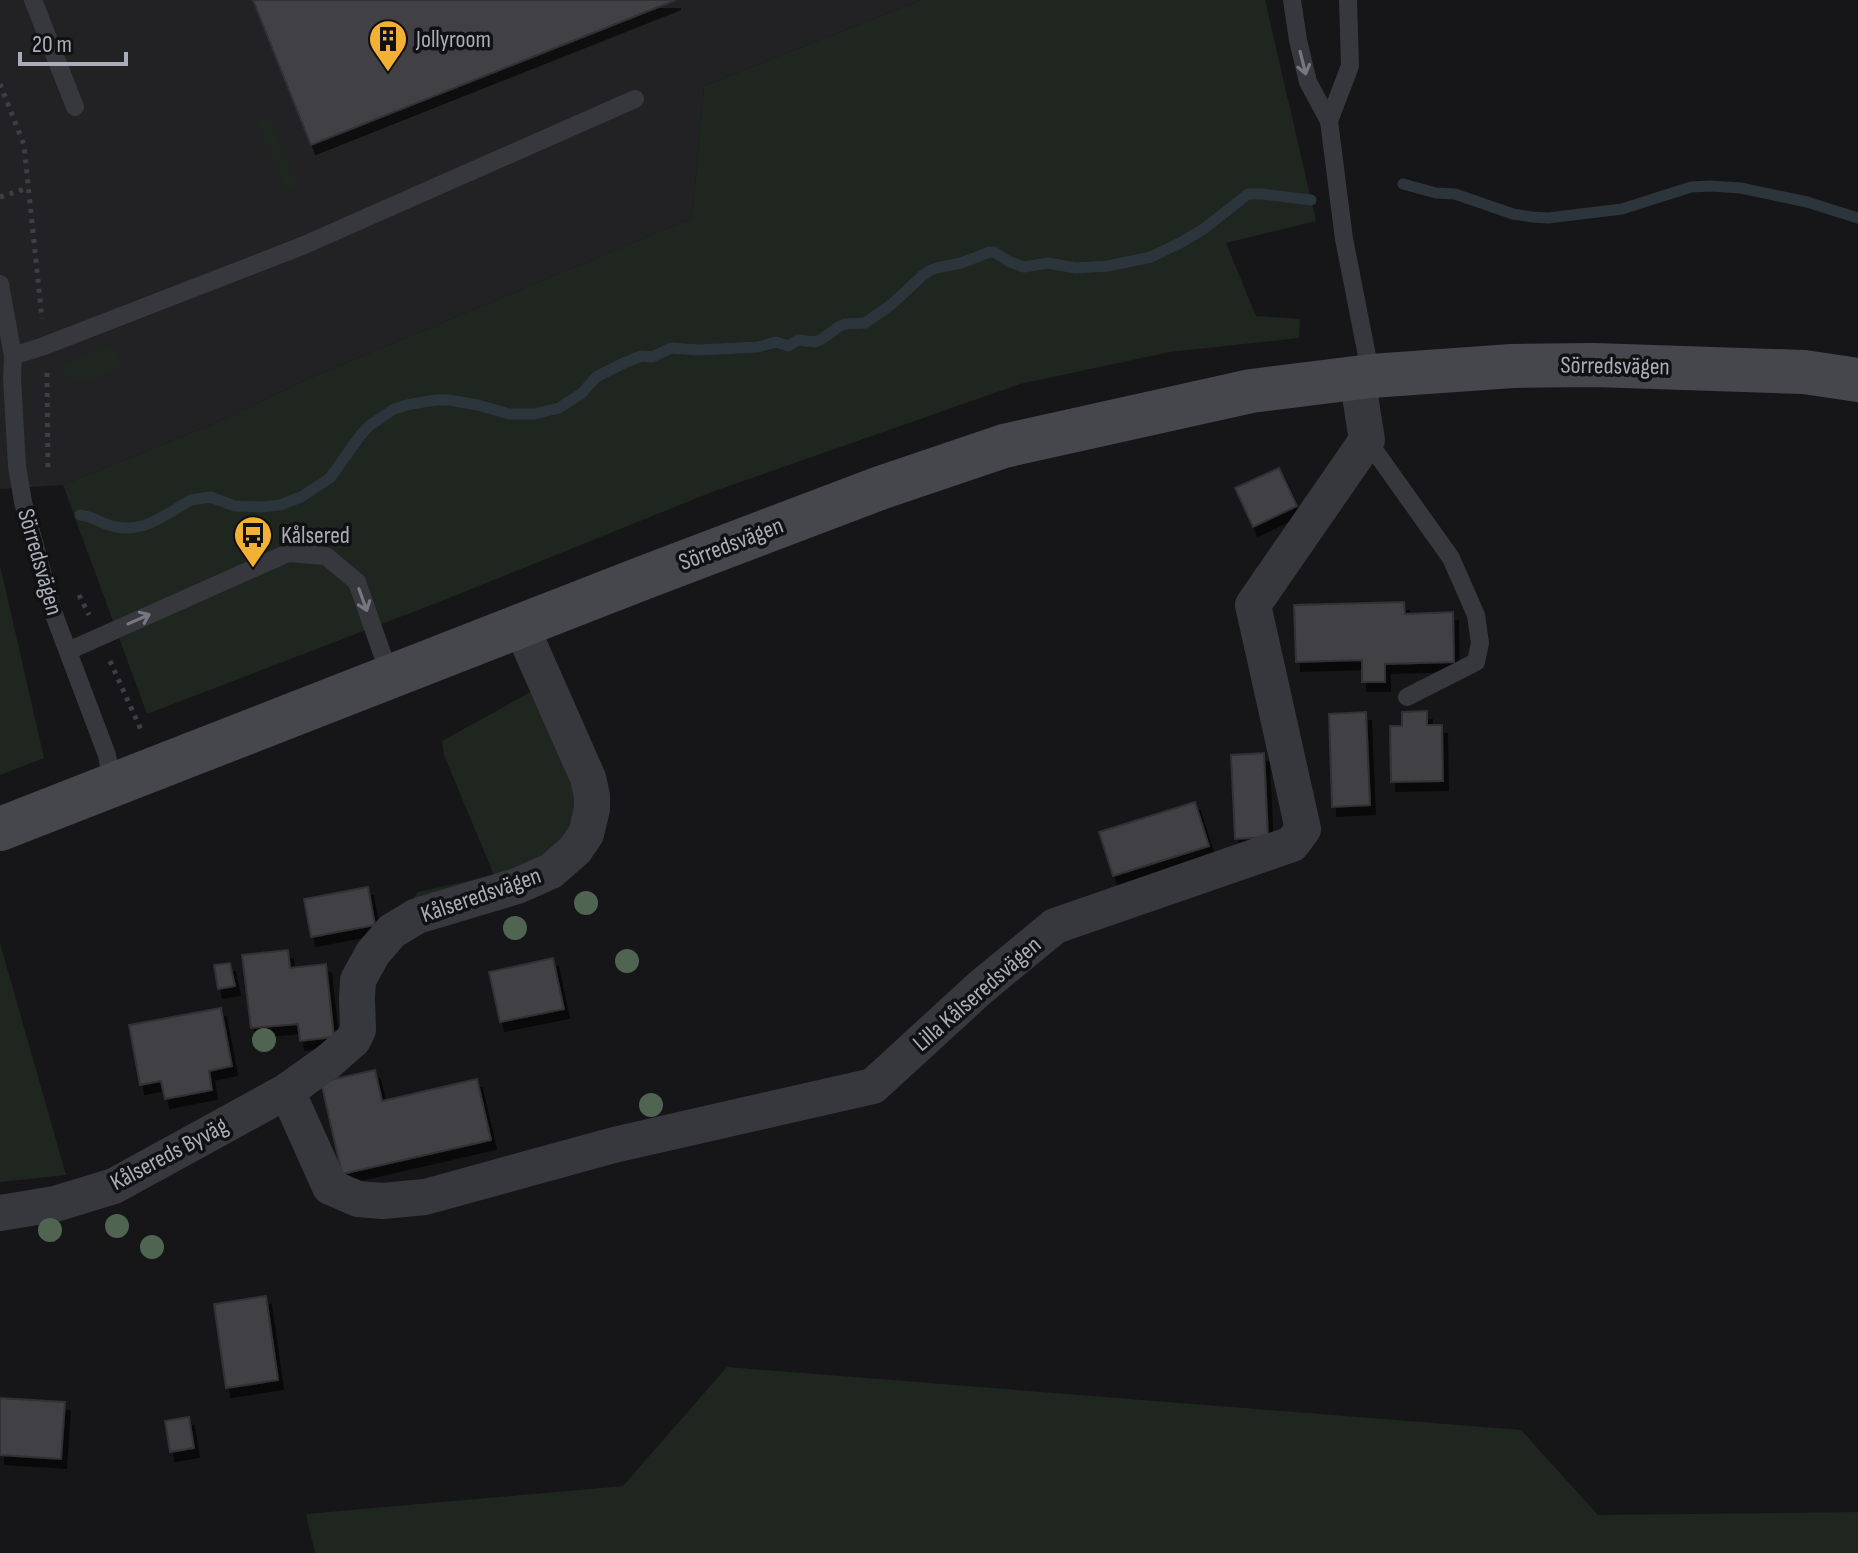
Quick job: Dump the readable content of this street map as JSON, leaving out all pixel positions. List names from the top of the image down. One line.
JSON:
{"streets":{"street":["Sörredsvägen","Kålseredsvägen","Lilla Kålseredsvägen","Kålsereds Byväg"]},"crossings":[["Sörredsvägen","Kålseredsvägen"],["Kålseredsvägen","Lilla Kålseredsvägen"],["Kålseredsvägen","Kålsereds Byväg"],["Lilla Kålseredsvägen","Kålsereds Byväg"]],"places":{"building":["Jollyroom"],"bus stop":["Kålsered"]},"scale_bar":"20 m"}
